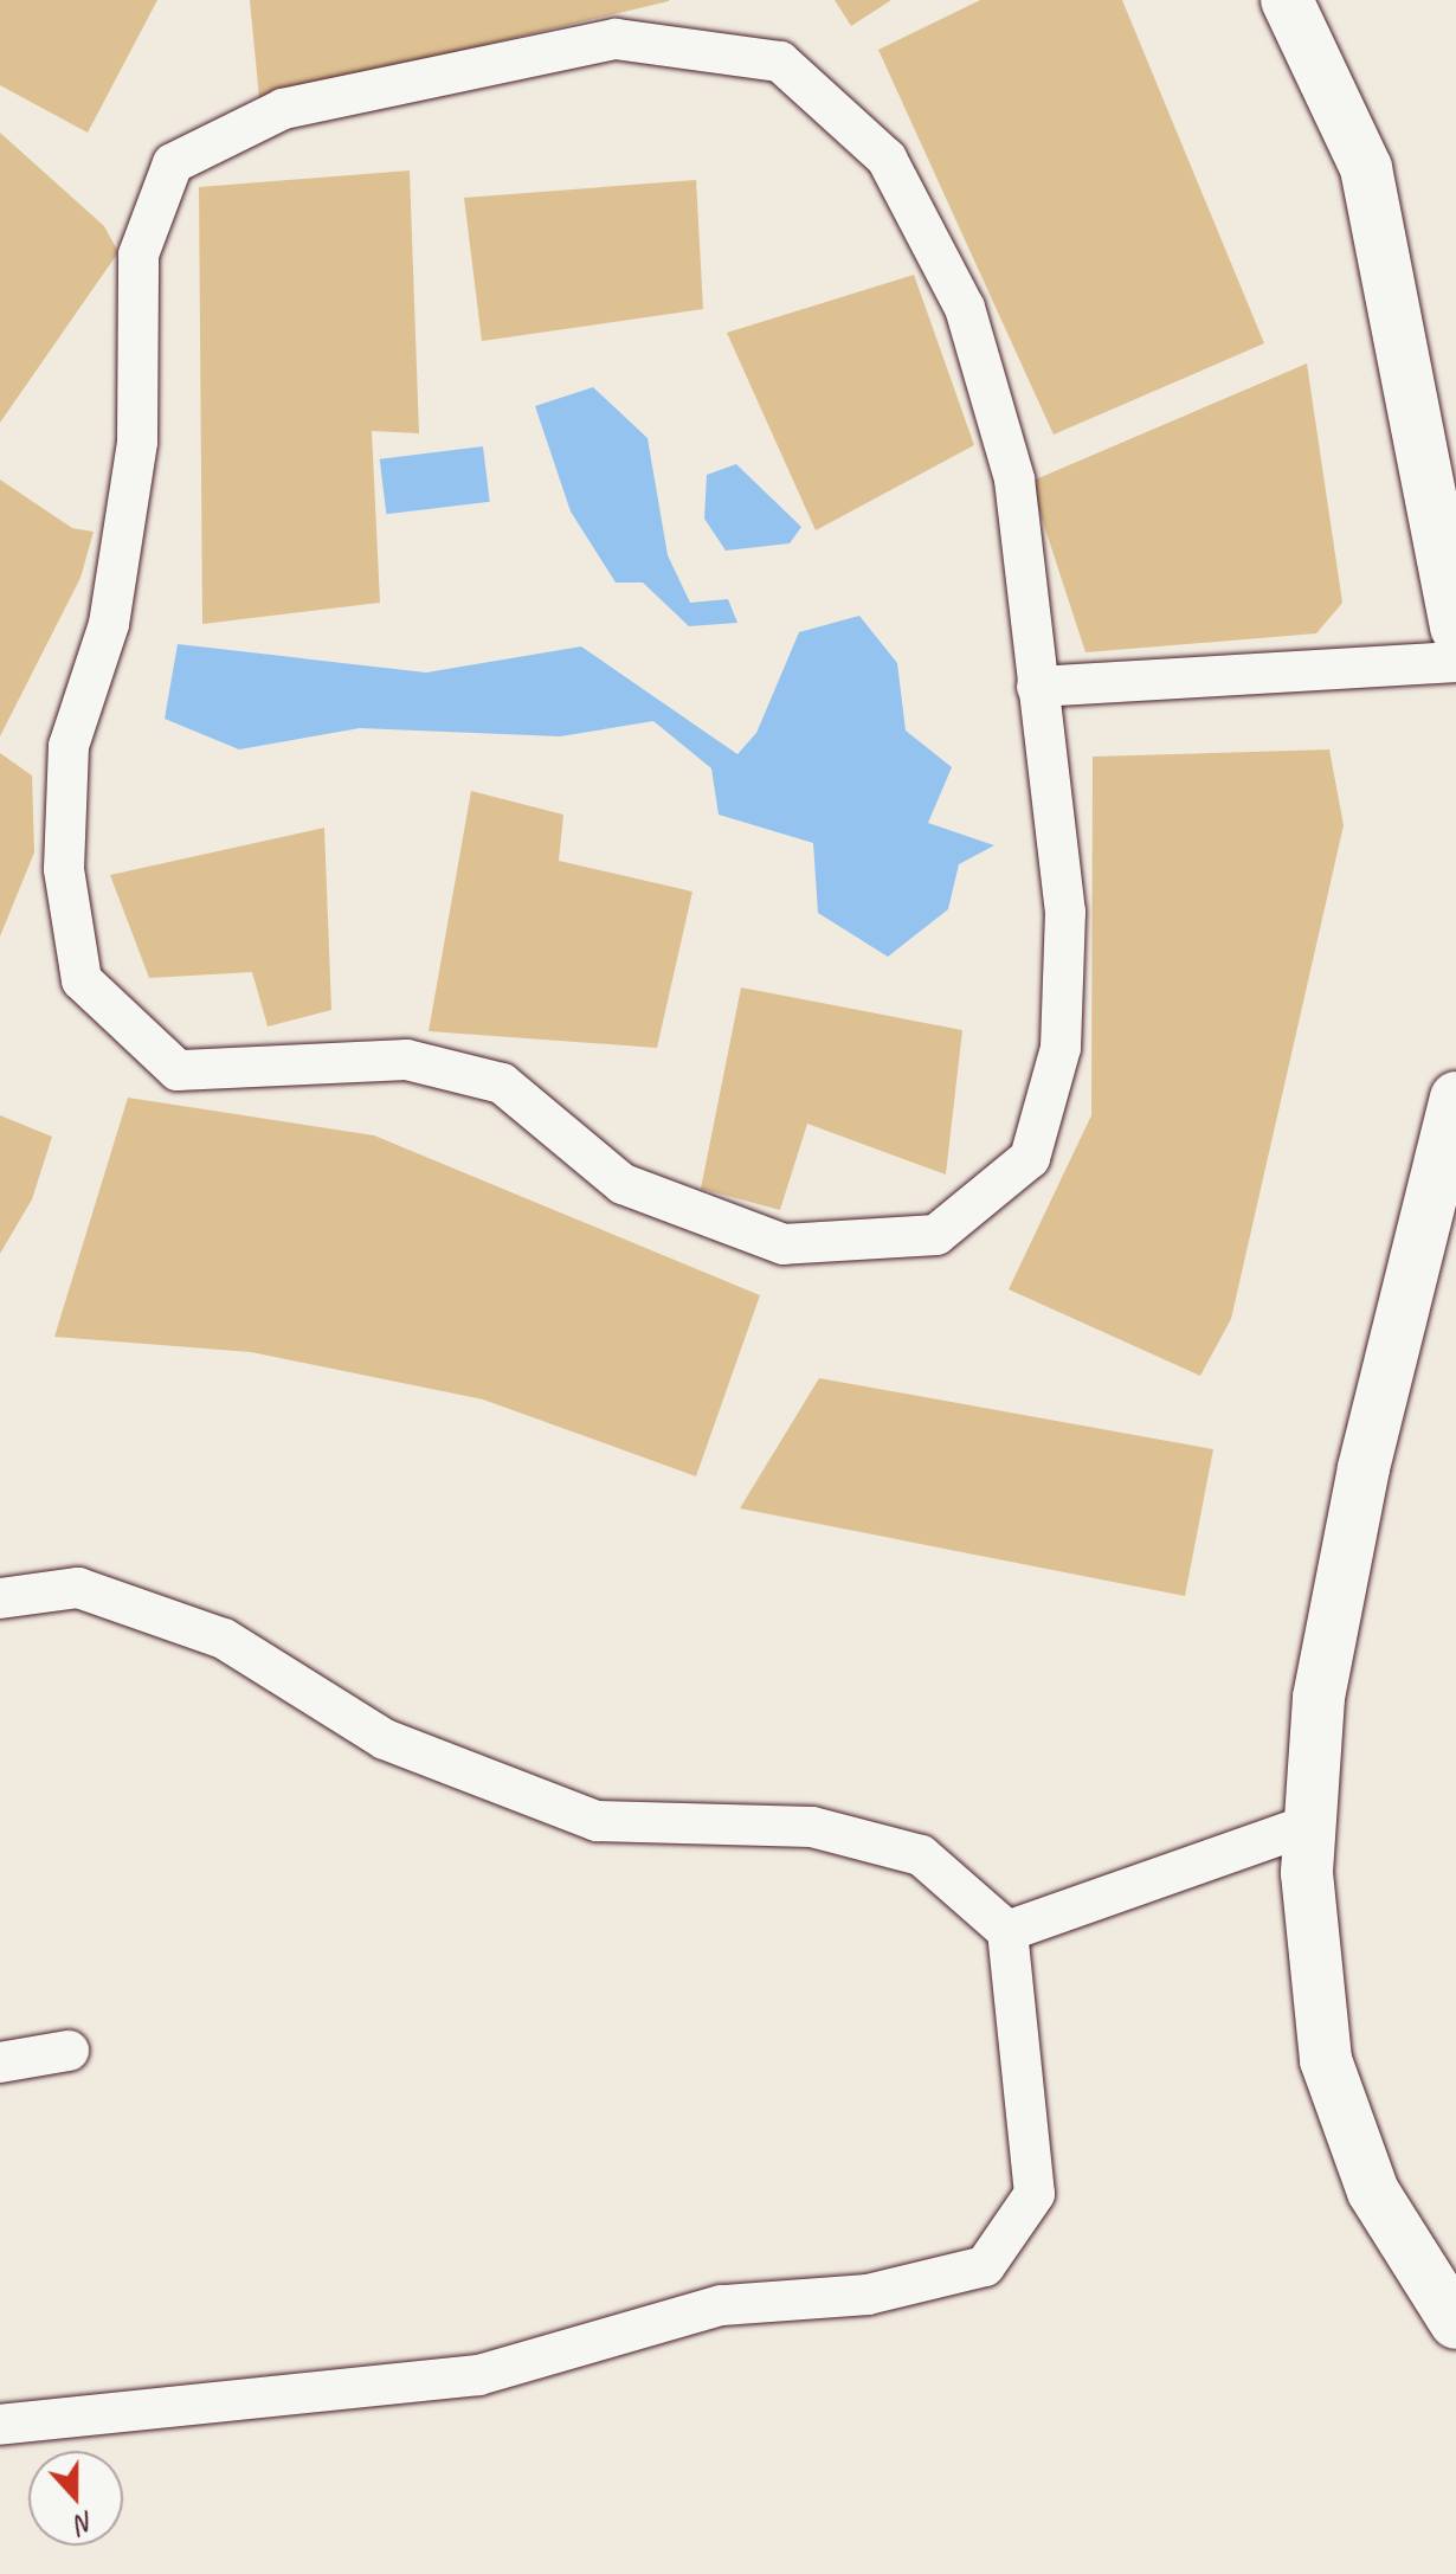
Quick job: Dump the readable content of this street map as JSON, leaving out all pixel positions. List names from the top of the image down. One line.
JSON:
{"north":"bottom"}
